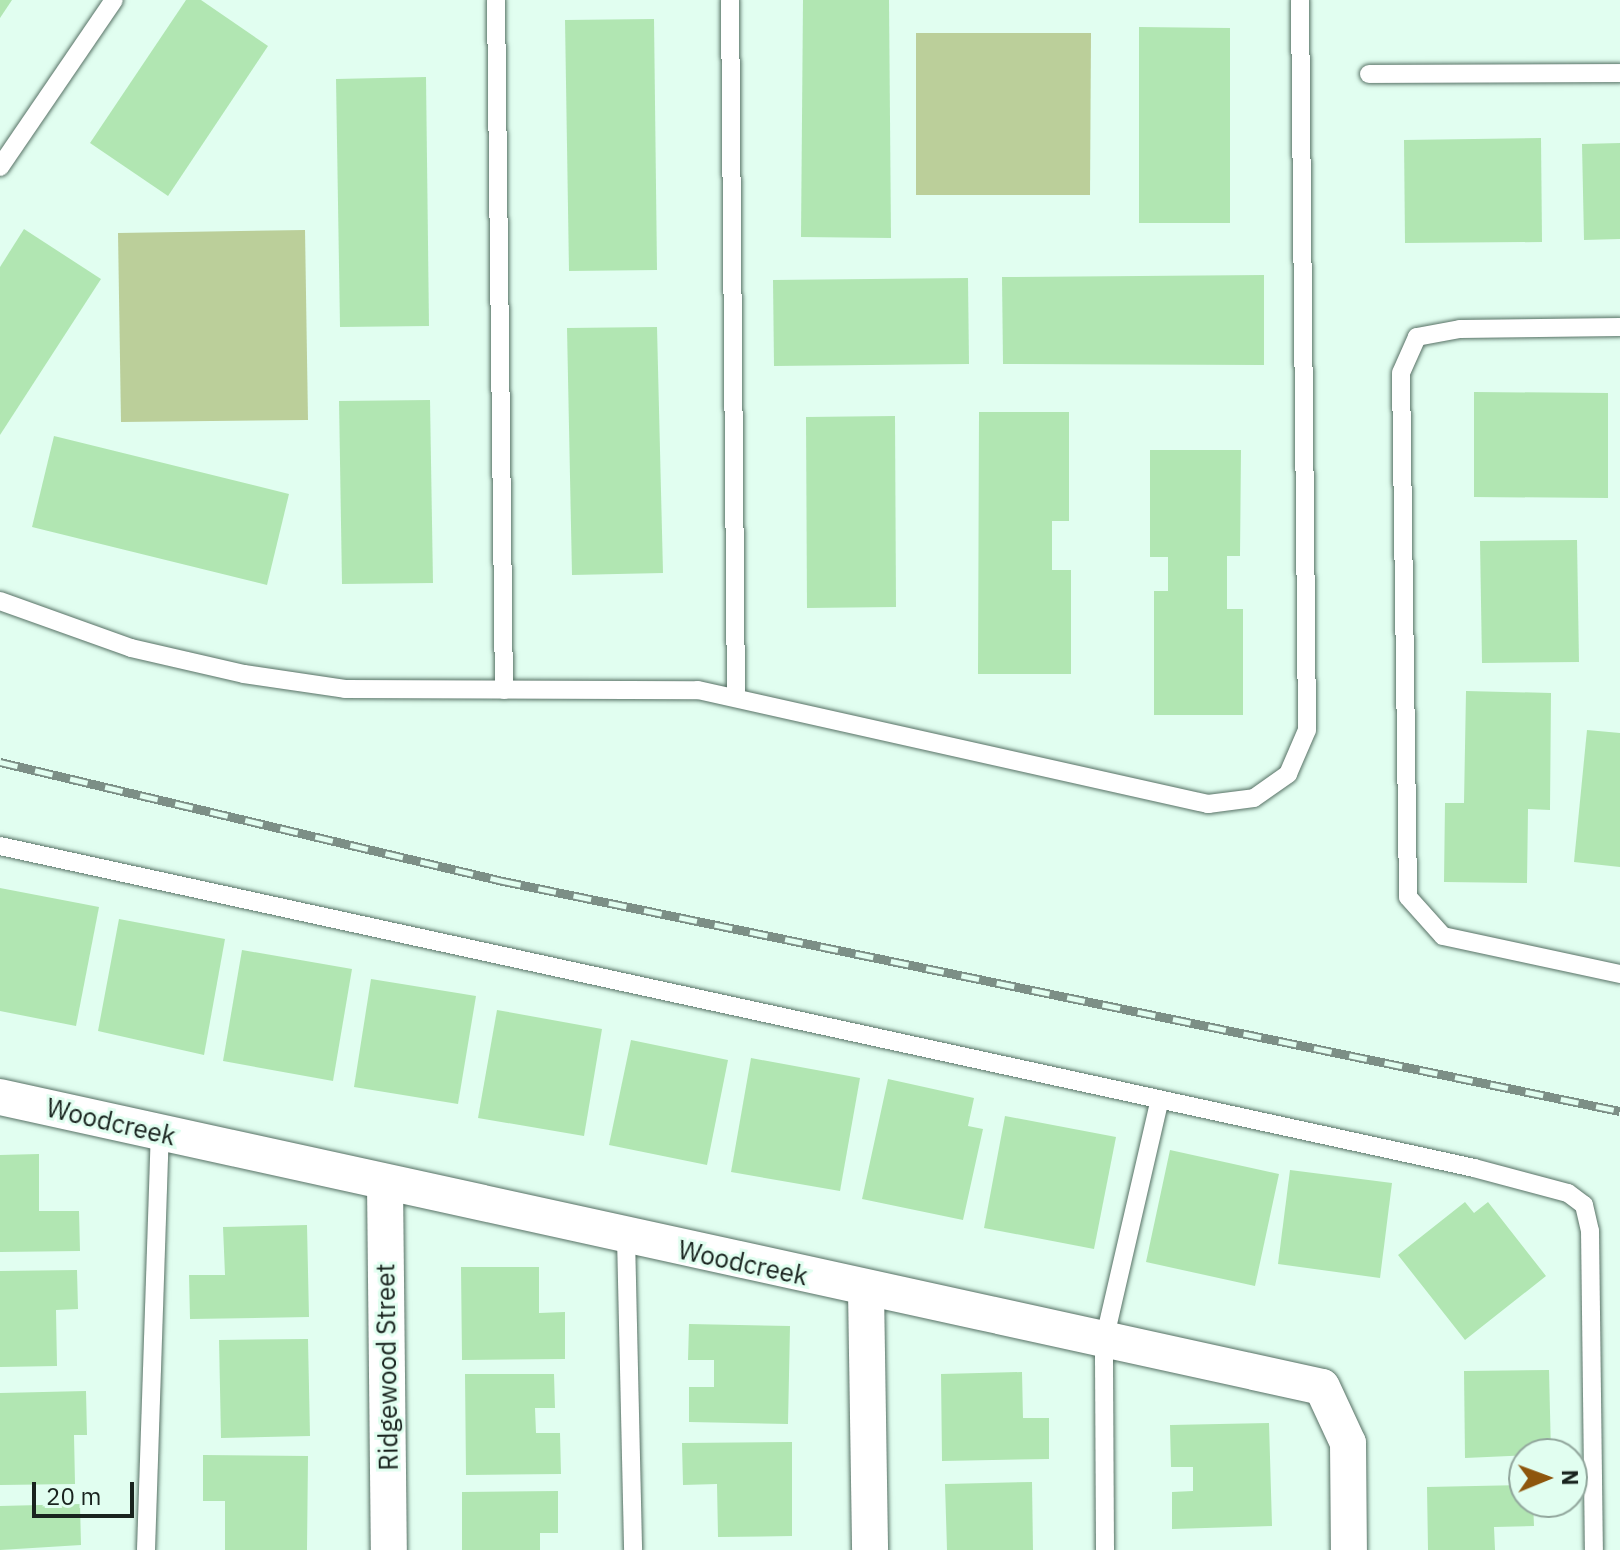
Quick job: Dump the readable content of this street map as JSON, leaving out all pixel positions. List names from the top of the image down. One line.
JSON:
{"streets":{"street":["Woodcreek","Ridgewood Street"]},"crossings":[["Woodcreek","Ridgewood Street"]],"scale_bar":"20 m","north":"right"}
